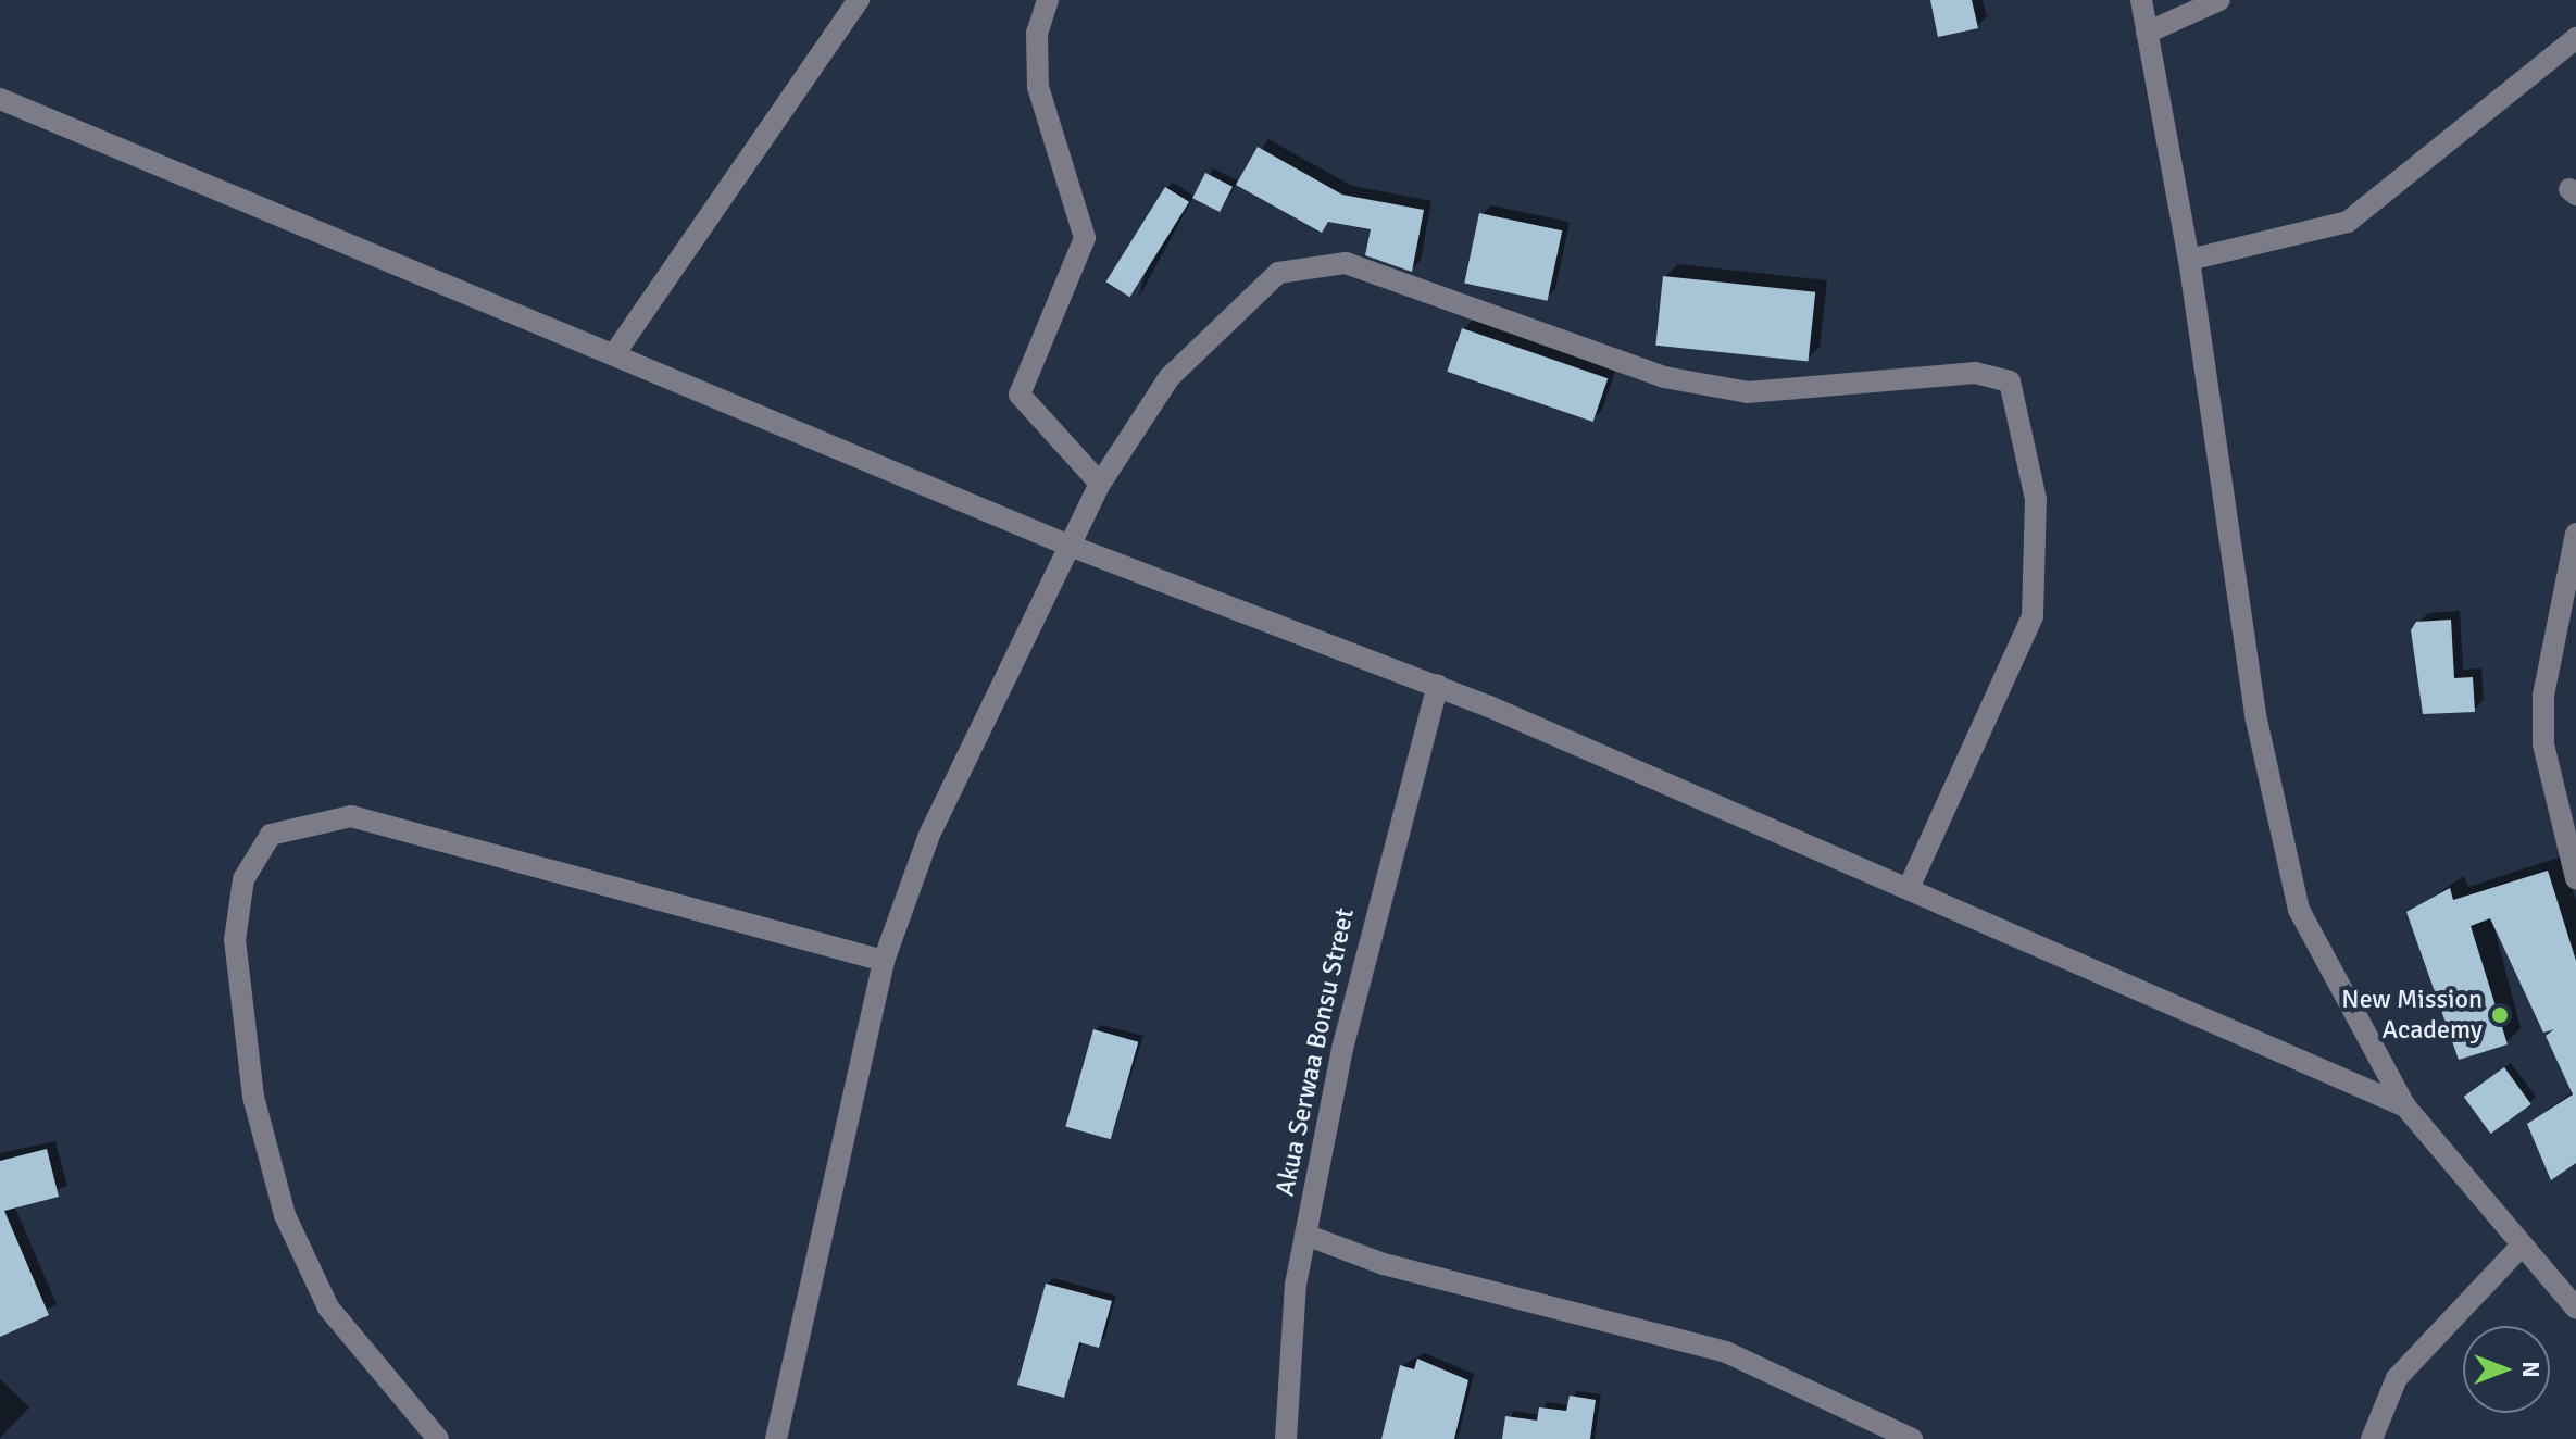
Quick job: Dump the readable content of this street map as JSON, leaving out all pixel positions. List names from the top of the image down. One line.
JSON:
{"streets":{"street":["Akua Serwaa Bonsu Street"]},"places":["New Mission Academy"],"north":"right"}
